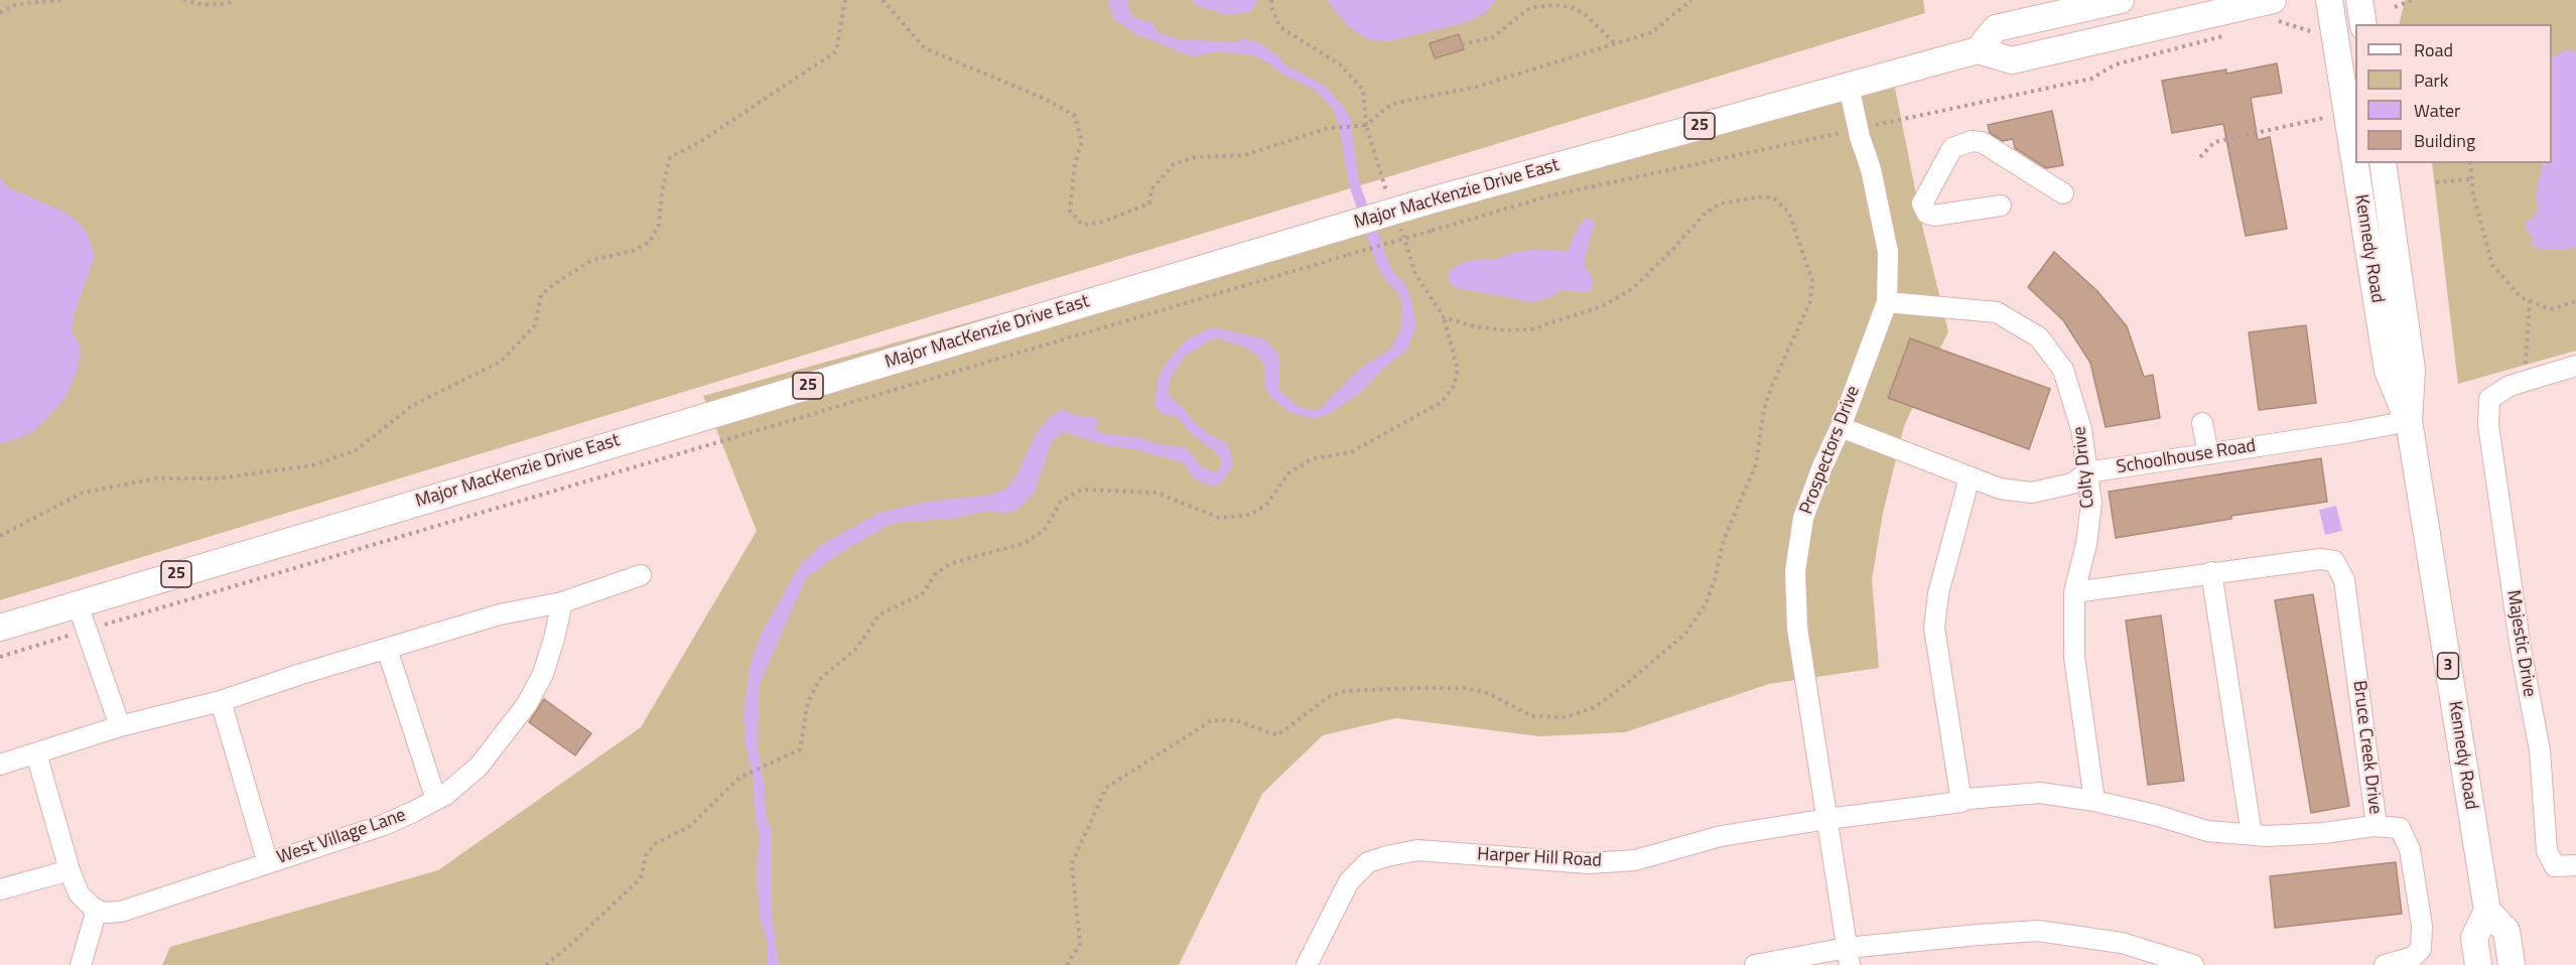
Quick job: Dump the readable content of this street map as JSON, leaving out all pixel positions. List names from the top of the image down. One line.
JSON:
{"streets":{"main road":["25","Major MacKenzie Drive East","Kennedy Road","3"],"street":["Prospectors Drive","Schoolhouse Road","Colty Drive","Majestic Drive","Bruce Creek Drive","West Village Lane","Harper Hill Road"]},"crossings":[["Major MacKenzie Drive East","Prospectors Drive"],["Kennedy Road","Schoolhouse Road"],["Prospectors Drive","Schoolhouse Road"],["Prospectors Drive","Colty Drive"],["Prospectors Drive","Bruce Creek Drive"],["Prospectors Drive","Harper Hill Road"],["Schoolhouse Road","Colty Drive"],["Colty Drive","Bruce Creek Drive"],["Bruce Creek Drive","Harper Hill Road"]],"legend":["Road","Park","Water","Building"]}
